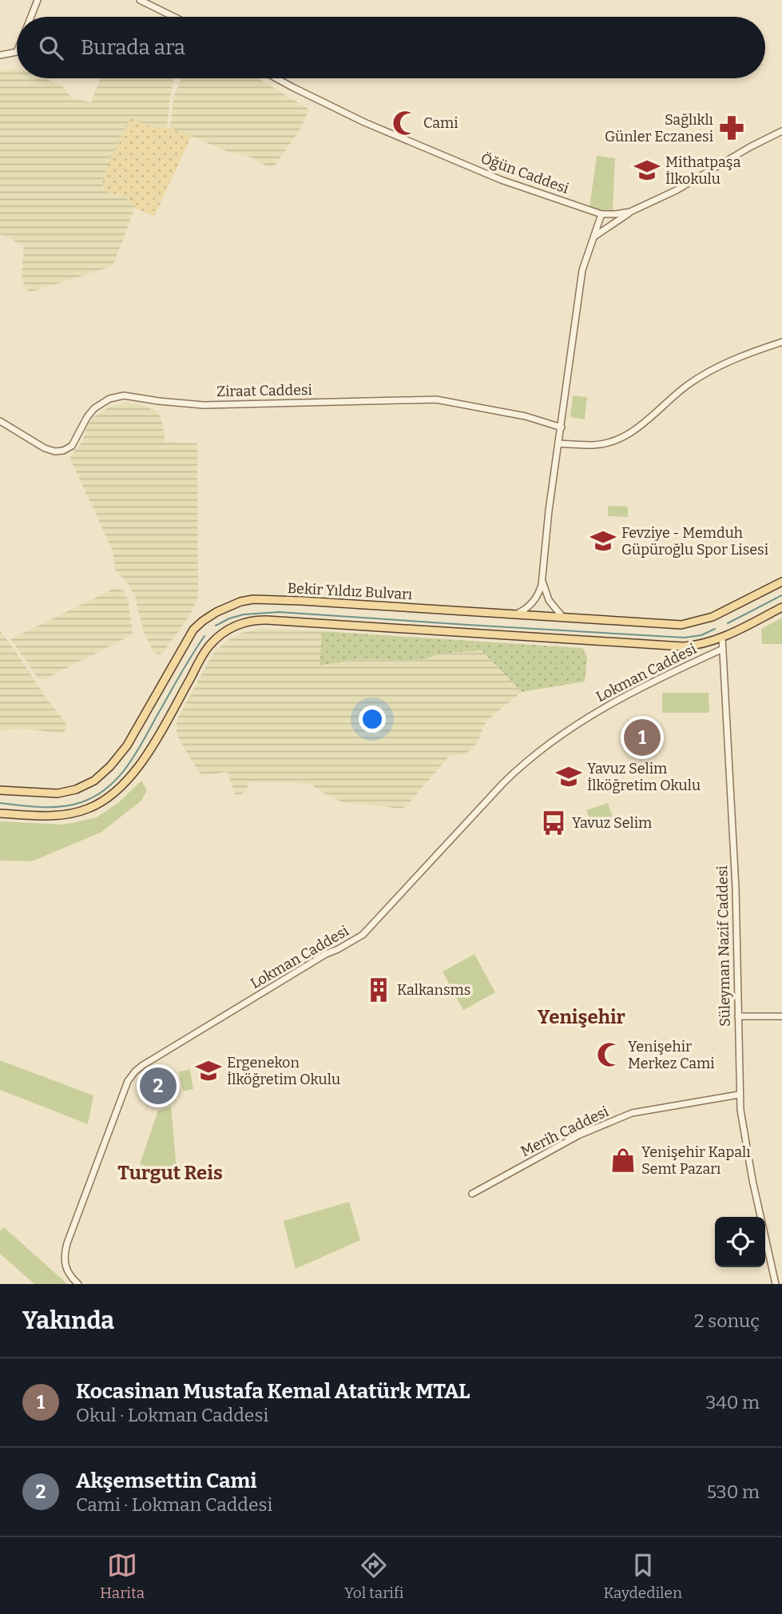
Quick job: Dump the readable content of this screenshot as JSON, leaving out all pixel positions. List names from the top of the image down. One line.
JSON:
{"streets":{"main road":["Bekir Yıldız Bulvarı"],"street":["Öğün Caddesi","Ziraat Caddesi","Lokman Caddesi","Süleyman Nazif Caddesi","Merih Caddesi"]},"crossings":[["Lokman Caddesi","Süleyman Nazif Caddesi"],["Süleyman Nazif Caddesi","Merih Caddesi"]],"districts":["Yenişehir","Turgut Reis"],"places":{"mosque":["Cami","Yenişehir Merkez Cami"],"pharmacy":["Sağlıklı Günler Eczanesi"],"school or university":["Mithatpaşa İlkokulu","Fevziye - Memduh Güpüroğlu Spor Lisesi","Yavuz Selim İlköğretim Okulu","Ergenekon İlköğretim Okulu"],"bus stop":["Yavuz Selim"],"building":["Kalkansms"],"shop":["Yenişehir Kapalı Semt Pazarı"]},"page":{"search":"Burada ara","pins":["1","2"],"heading":["Yakında","2 sonuç"],"list":[{"mark":"1","name":"Kocasinan Mustafa Kemal Atatürk MTAL","note":"Okul · Lokman Caddesi","value":"340 m"},{"mark":"2","name":"Akşemsettin Cami","note":"Cami · Lokman Caddesi","value":"530 m"}],"nav":["Harita","Yol tarifi","Kaydedilen"]}}
